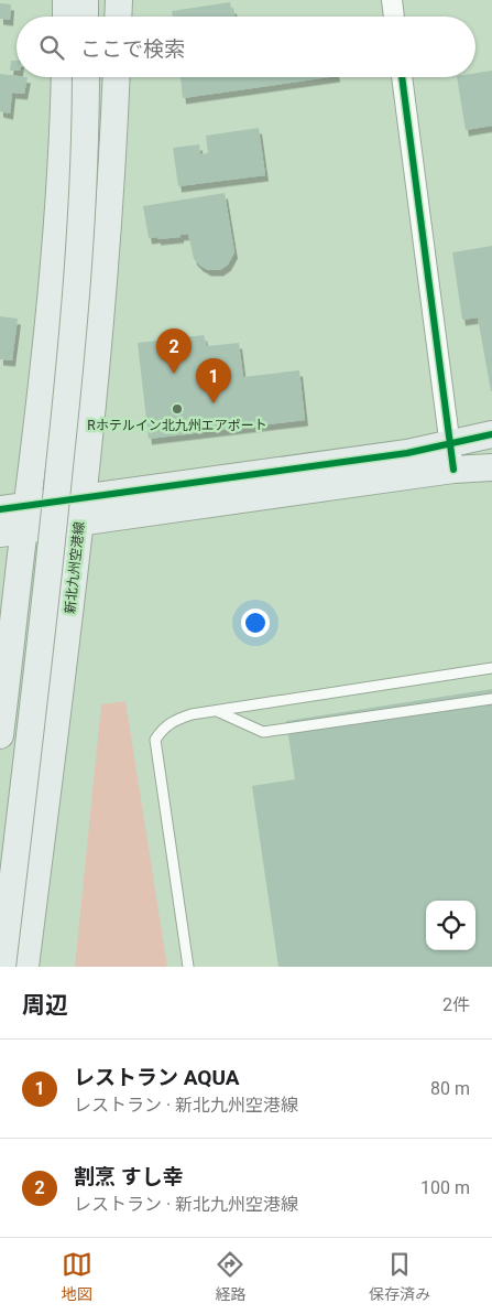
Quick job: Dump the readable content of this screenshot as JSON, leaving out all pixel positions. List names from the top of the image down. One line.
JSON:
{"streets":{"main road":["新北九州空港線"]},"places":["Rホテルイン北九州エアポート"],"page":{"search":"ここで検索","pins":["2","1"],"heading":["周辺","2件"],"list":[{"mark":"1","name":"レストラン AQUA","note":"レストラン · 新北九州空港線","value":"80 m"},{"mark":"2","name":"割烹 すし幸","note":"レストラン · 新北九州空港線","value":"100 m"}],"nav":["地図","経路","保存済み"]}}
